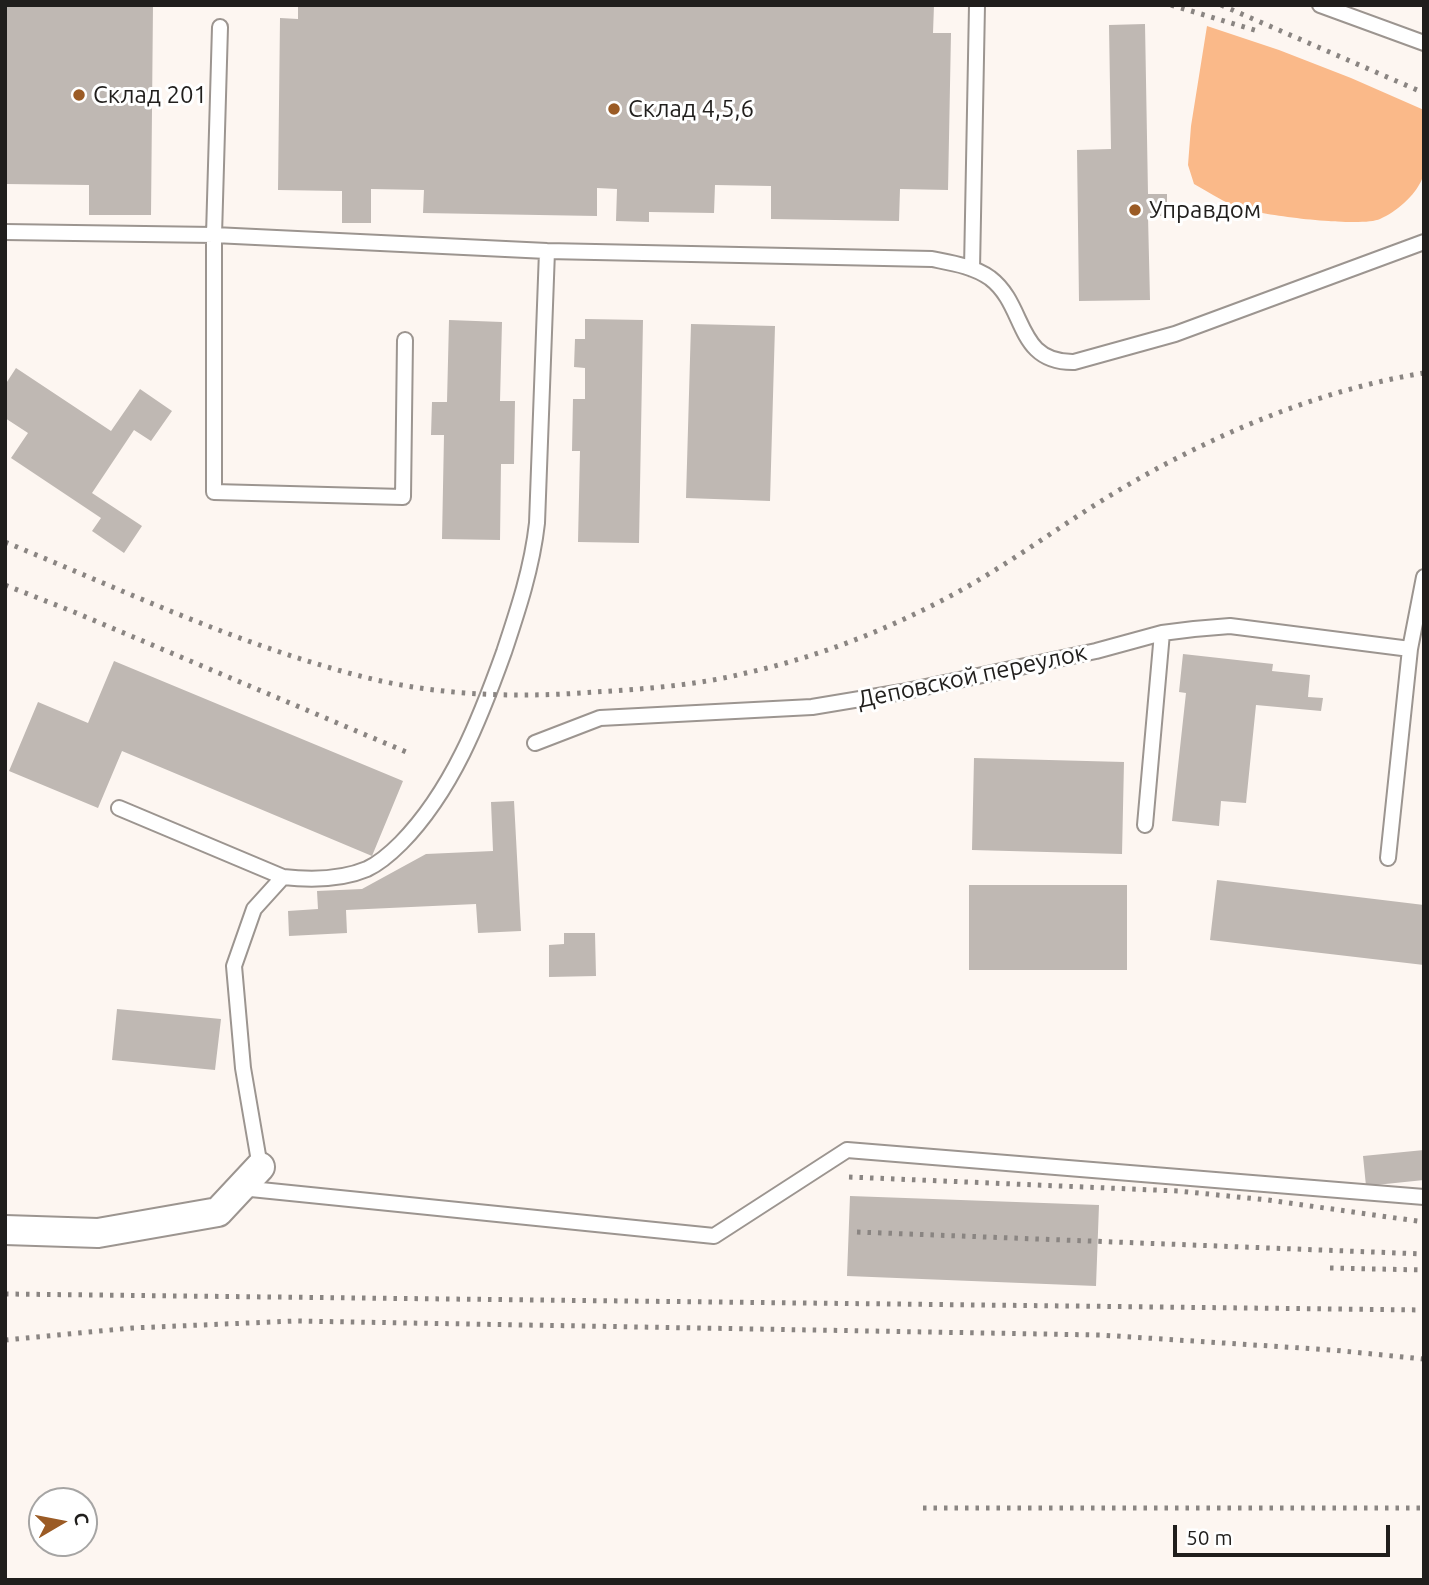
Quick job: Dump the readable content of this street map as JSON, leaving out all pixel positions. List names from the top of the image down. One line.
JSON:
{"streets":{"lane":["Деповской переулок"]},"places":["Склад 201","Склад 4,5,6","Управдом"],"scale_bar":"50 m","north":"right"}
